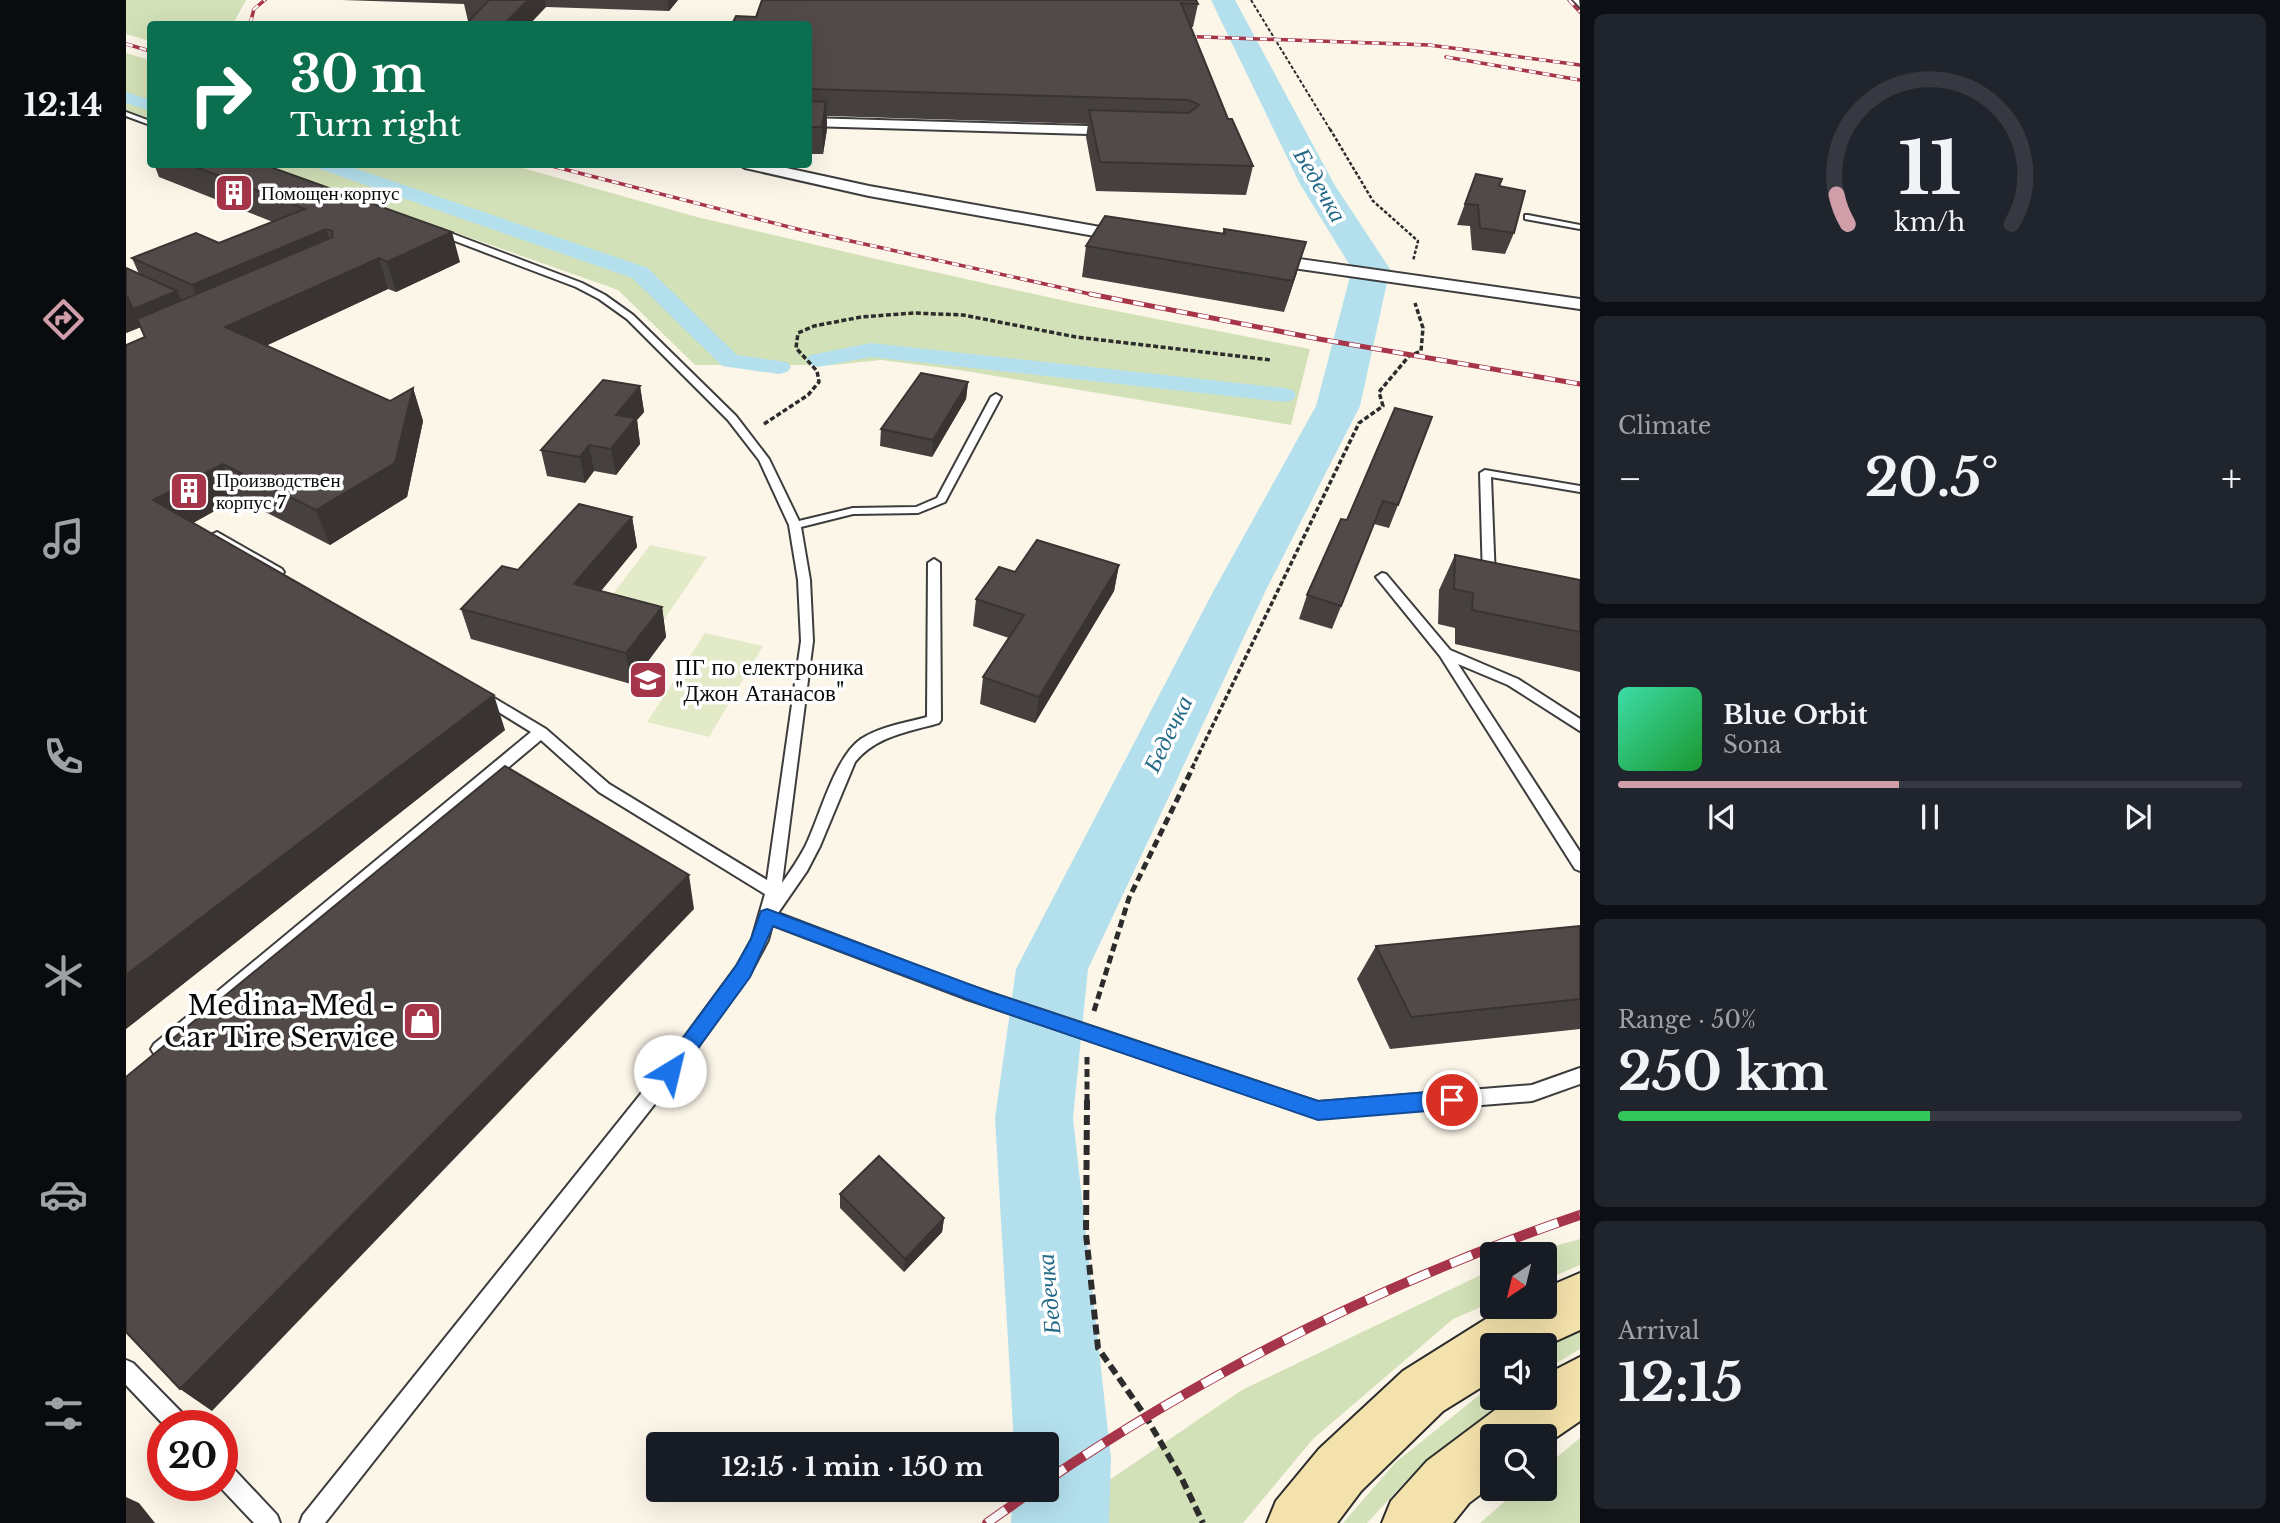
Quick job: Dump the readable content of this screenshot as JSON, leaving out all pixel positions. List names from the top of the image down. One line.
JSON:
{"water":["Бедечка"],"places":{"building":["Помощен корпус","Производствeн корпус 7"],"school or university":["ПГ по електроника \"Джон Атанасов\""],"shop":["Medina-Med - Car Tire Service"]},"north":"bottom left","page":{"tabs":"12:14","turn":["30 m","Turn right"],"tile":["Climate",["Range · 50%","250 km"],["Arrival","12:15"]],"heat":["−","20.5°","+"],"song":["Blue Orbit","Sona"],"limit":"20","trip":"12:15 · 1 min · 150 m","gauge":["11","km/h"]}}
